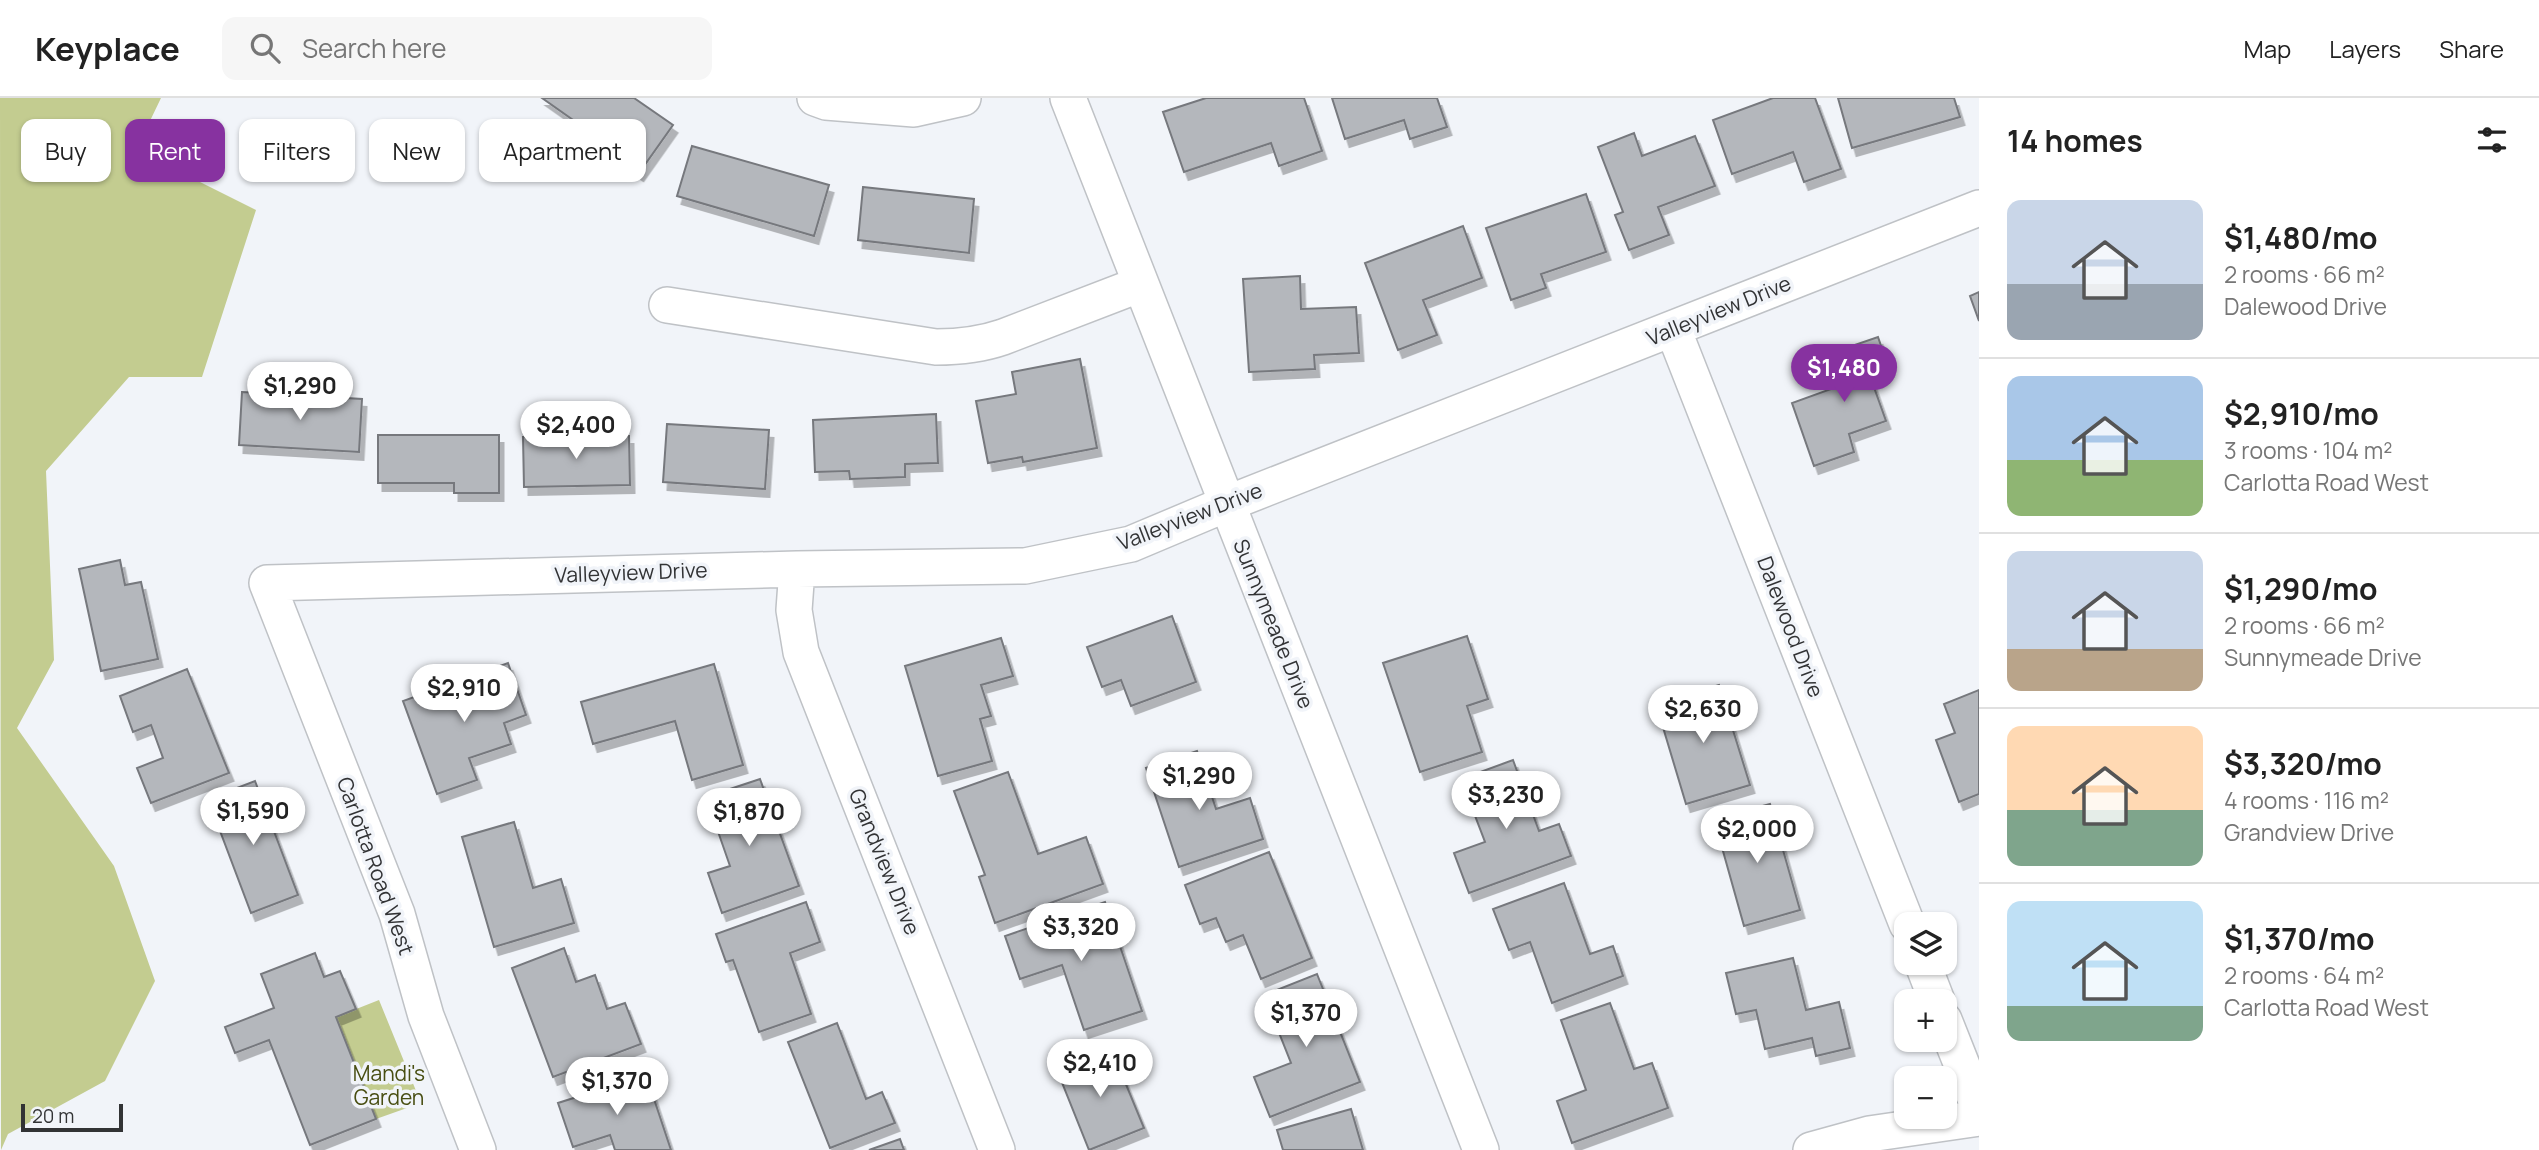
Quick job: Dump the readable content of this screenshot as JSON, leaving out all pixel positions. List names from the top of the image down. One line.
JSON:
{"streets":{"street":["Valleyview Drive","Sunnymeade Drive","Dalewood Drive","Grandview Drive","Carlotta Road West"]},"crossings":[["Valleyview Drive","Sunnymeade Drive"],["Valleyview Drive","Dalewood Drive"],["Valleyview Drive","Grandview Drive"],["Valleyview Drive","Carlotta Road West"]],"parks":["Mandi's Garden"],"scale_bar":"20 m","page":{"header":"Keyplace","search":"Search here","nav":["Map","Layers","Share"],"heading":"14 homes","chip":["Buy","Rent","Filters","New","Apartment"],"list":[{"name":"$1,480/mo","note":"2 rooms · 66 m² · Dalewood Drive"},{"name":"$2,910/mo","note":"3 rooms · 104 m² · Carlotta Road West"},{"name":"$1,290/mo","note":"2 rooms · 66 m² · Sunnymeade Drive"},{"name":"$3,320/mo","note":"4 rooms · 116 m² · Grandview Drive"},{"name":"$1,370/mo","note":"2 rooms · 64 m² · Carlotta Road West"}],"price":["$1,480","$1,290","$2,400","$2,910","$2,630","$1,290","$3,230","$1,590","$1,870","$2,000","$3,320","$1,370","$2,410","$1,370"],"map_buttons":["+","−"],"scale":"20 m"}}
